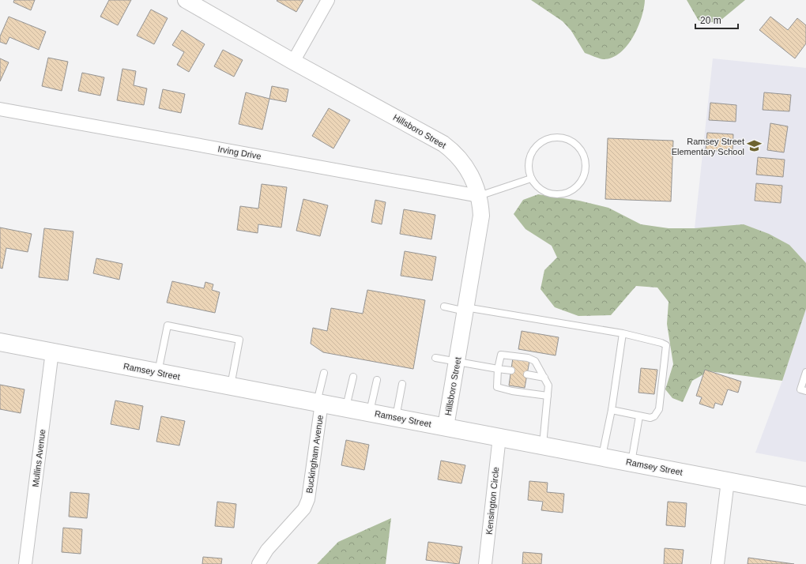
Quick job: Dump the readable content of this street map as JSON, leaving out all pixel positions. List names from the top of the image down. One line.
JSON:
{"streets":{"main road":["Ramsey Street"],"street":["Hillsboro Street","Irving Drive","Buckingham Avenue","Mullins Avenue","Kensington Circle"]},"crossings":[["Hillsboro Street","Irving Drive"],["Hillsboro Street","Ramsey Street"],["Ramsey Street","Buckingham Avenue"],["Ramsey Street","Mullins Avenue"],["Ramsey Street","Kensington Circle"]],"places":{"school or university":["Ramsey Street Elementary School"]},"scale_bar":"20 m"}
